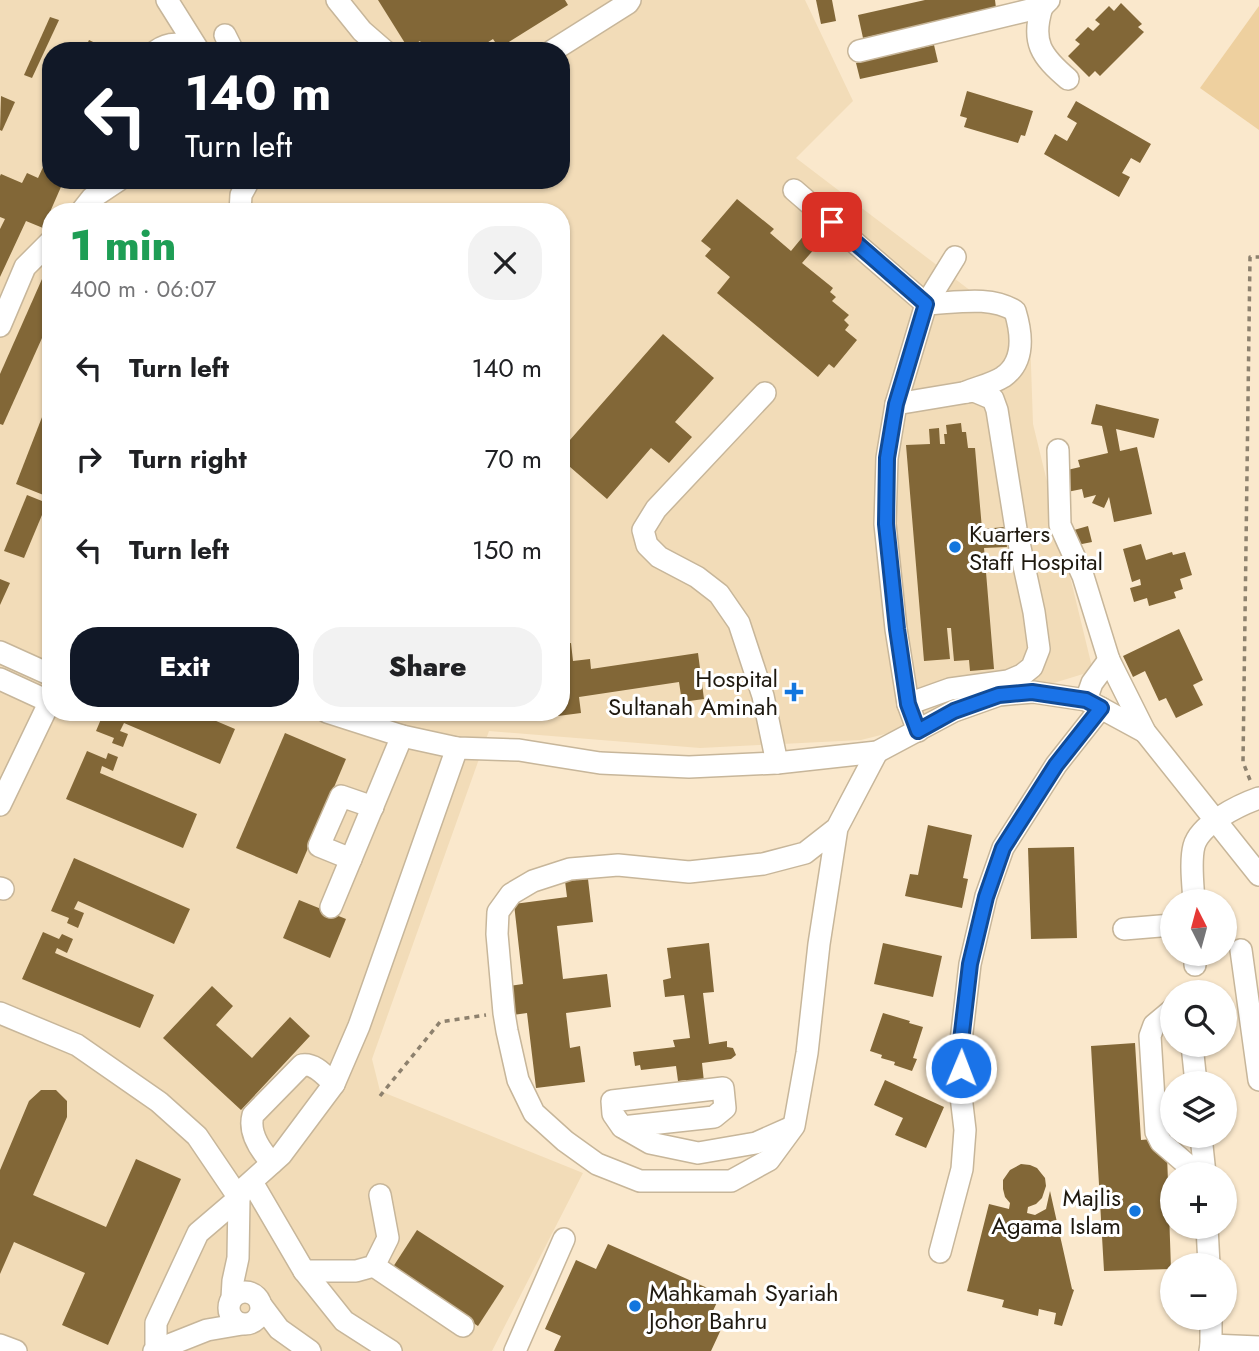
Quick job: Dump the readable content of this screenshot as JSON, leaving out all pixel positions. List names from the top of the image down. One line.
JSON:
{"places":{"other":["Kuarters Staff Hospital","Majlis Agama Islam","Mahkamah Syariah Johor Bahru"],"health":["Hospital Sultanah Aminah"]},"north":"top","page":{"turn":["140 m","Turn left"],"heading":["1 min","400 m · 06:07"],"list":[{"name":"Turn left","value":"140 m"},{"name":"Turn right","value":"70 m"},{"name":"Turn left","value":"150 m"}],"buttons":["Exit","Share"],"map_buttons":["+","−"]}}
